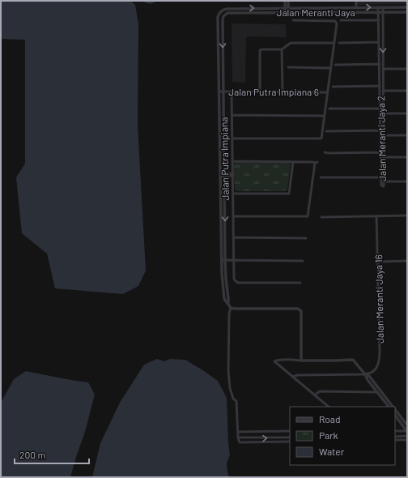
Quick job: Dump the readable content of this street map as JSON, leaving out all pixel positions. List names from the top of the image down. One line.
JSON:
{"streets":{"street":["Jalan Meranti Jaya","Jalan Putra Impiana 6","Jalan Meranti Jaya 2","Jalan Putra Impiana","Jalan Meranti Jaya 16"]},"crossings":[["Jalan Meranti Jaya","Jalan Meranti Jaya 2"],["Jalan Meranti Jaya","Jalan Putra Impiana"],["Jalan Putra Impiana 6","Jalan Putra Impiana"]],"legend":["Road","Park","Water"],"scale_bar":"200 m"}
